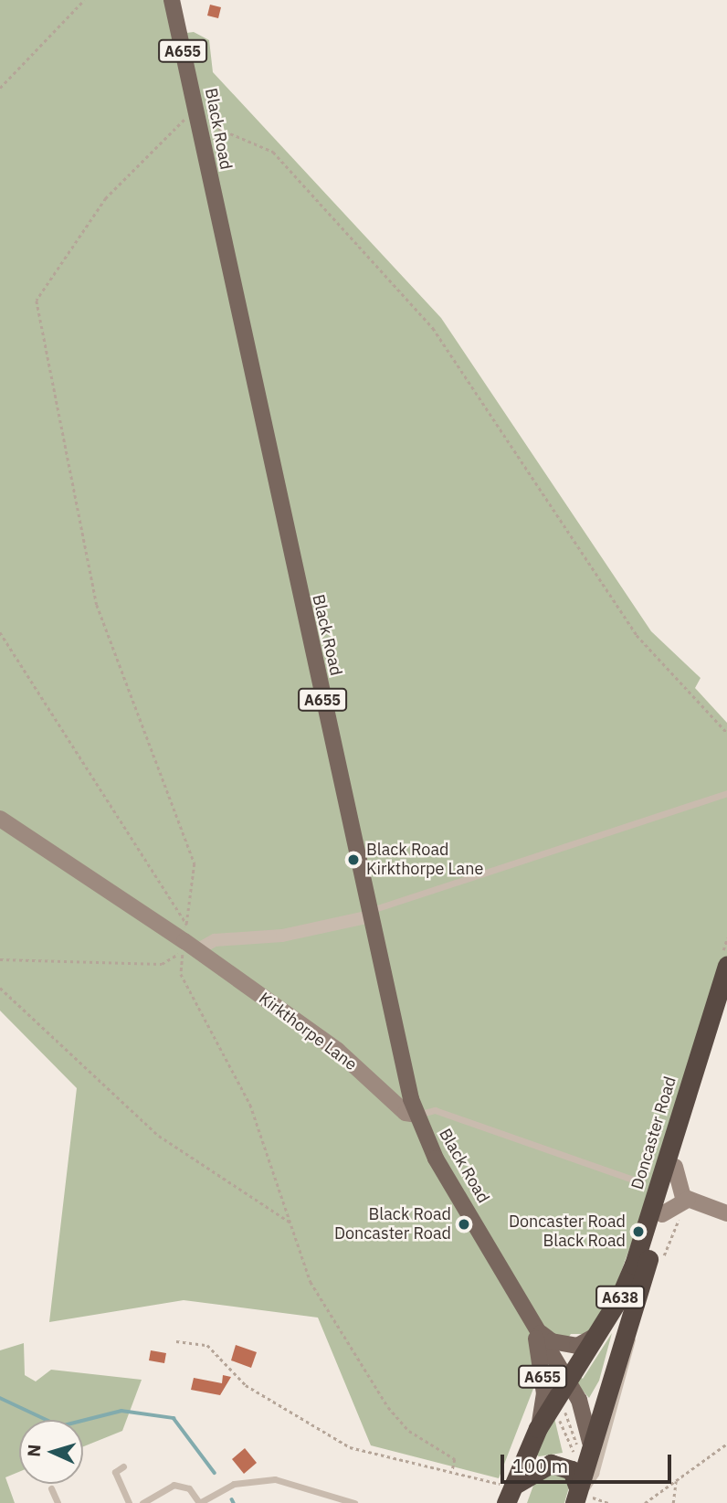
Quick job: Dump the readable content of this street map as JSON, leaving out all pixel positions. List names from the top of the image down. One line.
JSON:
{"streets":{"highway":["Doncaster Road","A638"],"main road":["A655","Black Road"],"street":["Kirkthorpe Lane"]},"crossings":[["Black Road","Kirkthorpe Lane"],["Black Road","Doncaster Road"]],"places":["Black Road Kirkthorpe Lane","Black Road Doncaster Road","Doncaster Road Black Road"],"scale_bar":"100 m","north":"left"}
